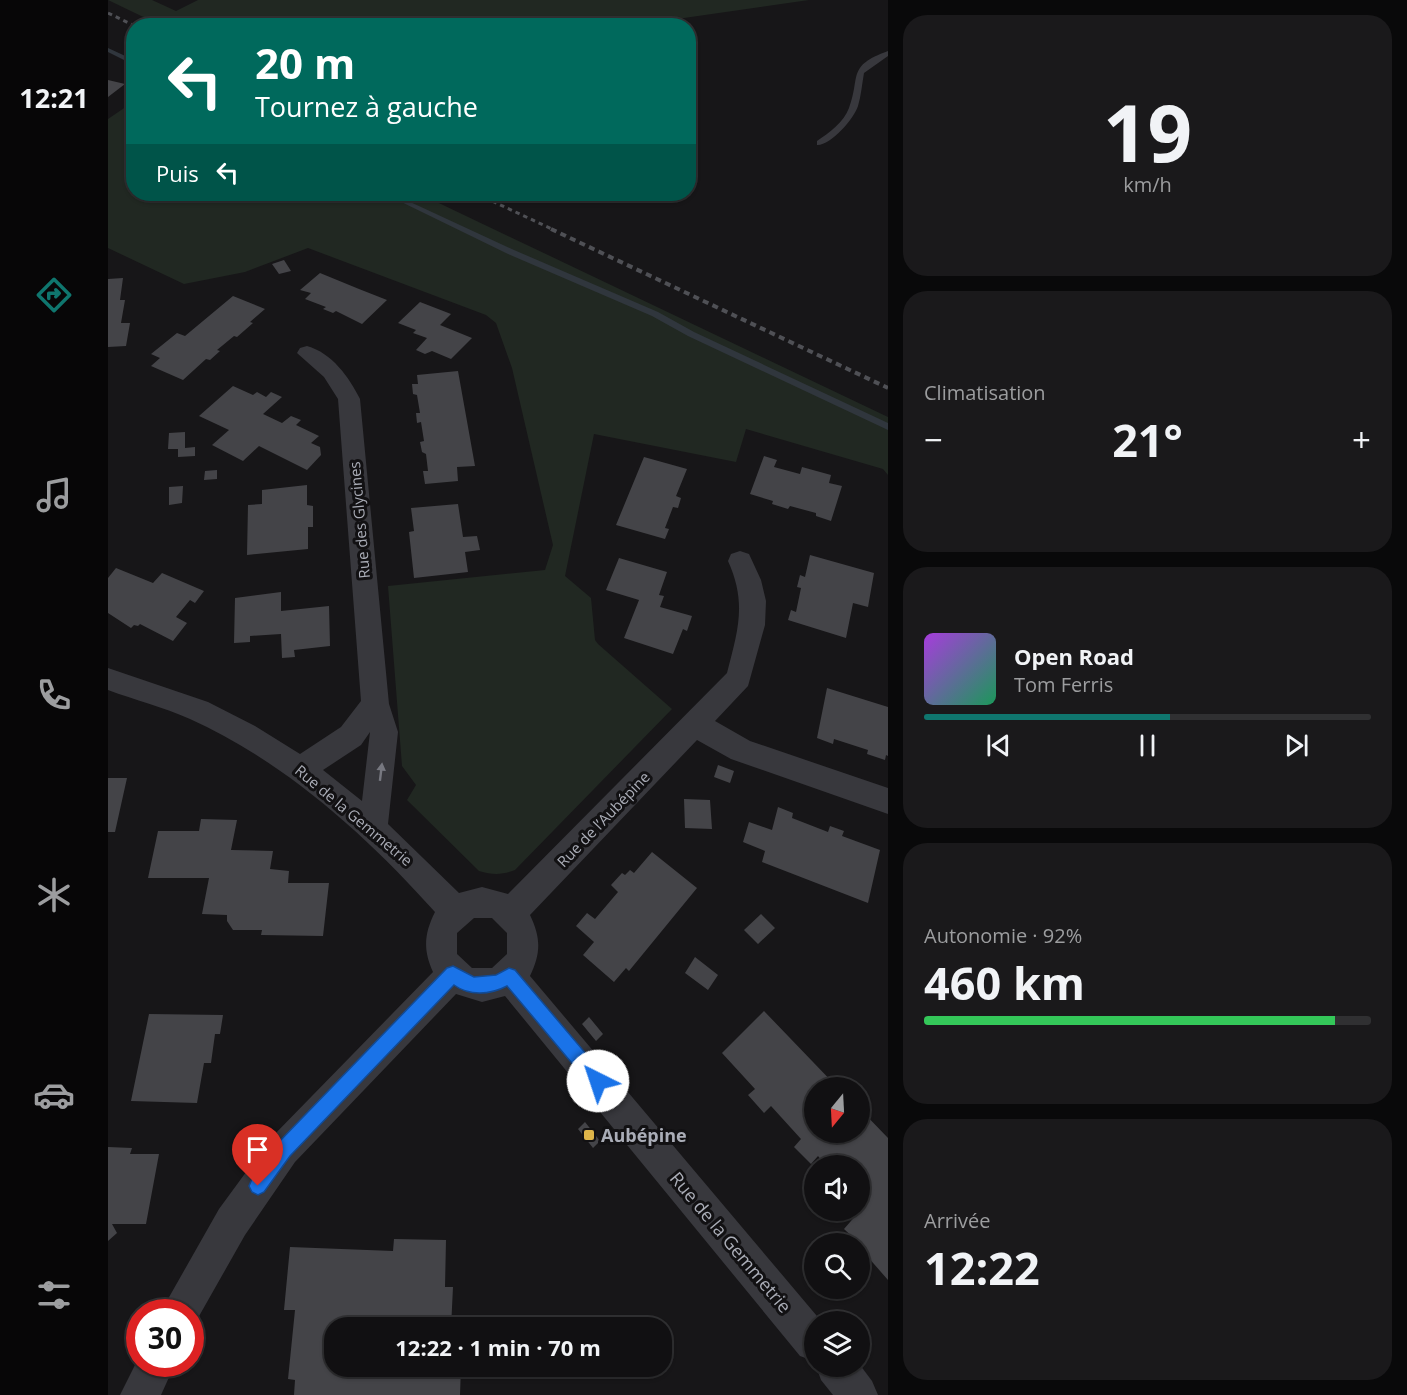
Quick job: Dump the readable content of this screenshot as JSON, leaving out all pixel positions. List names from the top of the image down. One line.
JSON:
{"streets":{"street":["Rue des Glycines","Rue de la Gemmetrie","Rue de l’Aubépine"]},"crossings":[["Rue des Glycines","Rue de la Gemmetrie"],["Rue de la Gemmetrie","Rue de l’Aubépine"]],"places":{"transit":["Aubépine"]},"north":"bottom","page":{"tabs":"12:21","tile":[["19","km/h"],"Climatisation",["Autonomie · 92%","460 km"],["Arrivée","12:22"]],"turn":["20 m","Tournez à gauche"],"then":"Puis","heat":["−","21°","+"],"song":["Open Road","Tom Ferris"],"limit":"30","trip":"12:22 · 1 min · 70 m"}}
